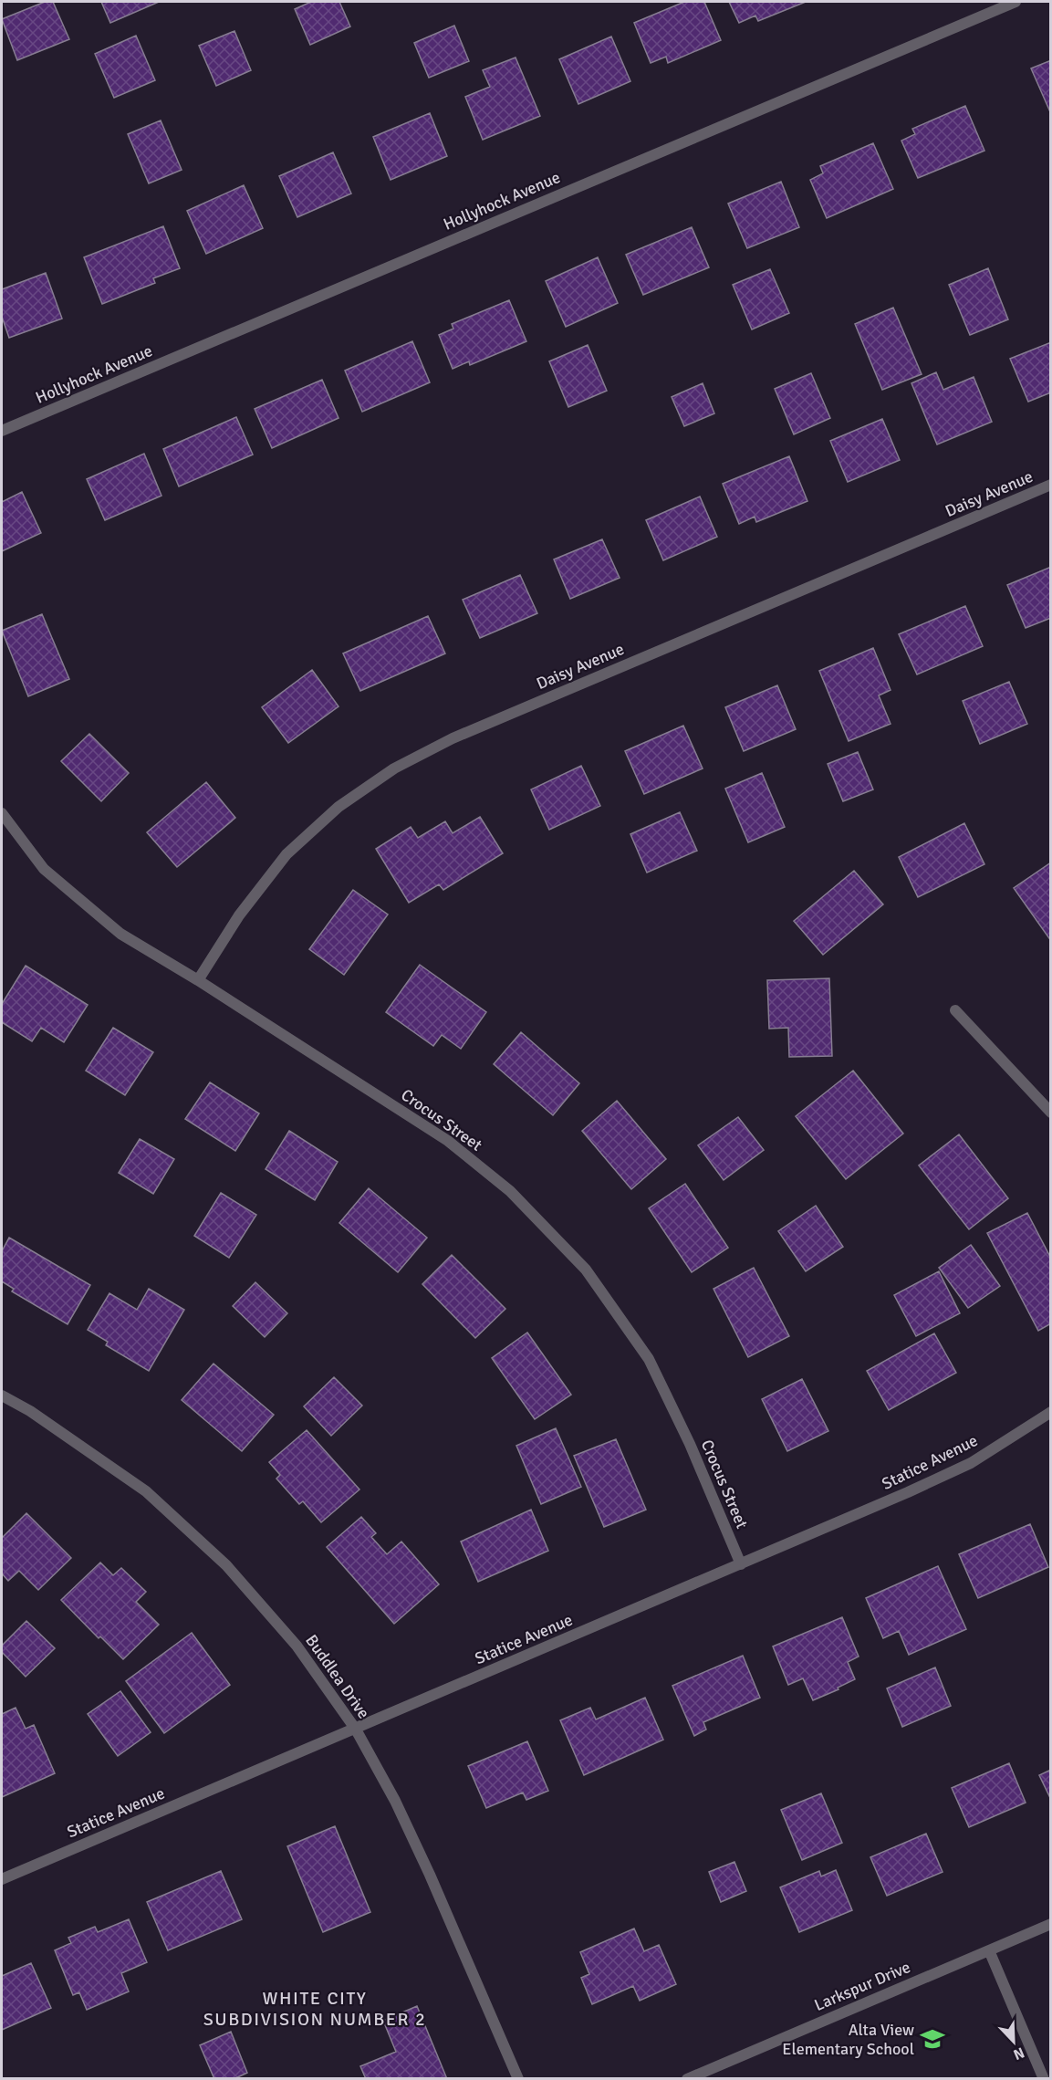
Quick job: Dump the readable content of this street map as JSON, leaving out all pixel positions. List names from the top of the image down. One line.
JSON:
{"streets":{"street":["Hollyhock Avenue","Daisy Avenue","Crocus Street","Statice Avenue","Buddlea Drive","Larkspur Drive"]},"crossings":[["Daisy Avenue","Crocus Street"],["Crocus Street","Statice Avenue"],["Statice Avenue","Buddlea Drive"]],"districts":["WHITE CITY SUBDIVISION NUMBER 2"],"places":{"school or university":["Alta View Elementary School"]},"north":"bottom right"}
